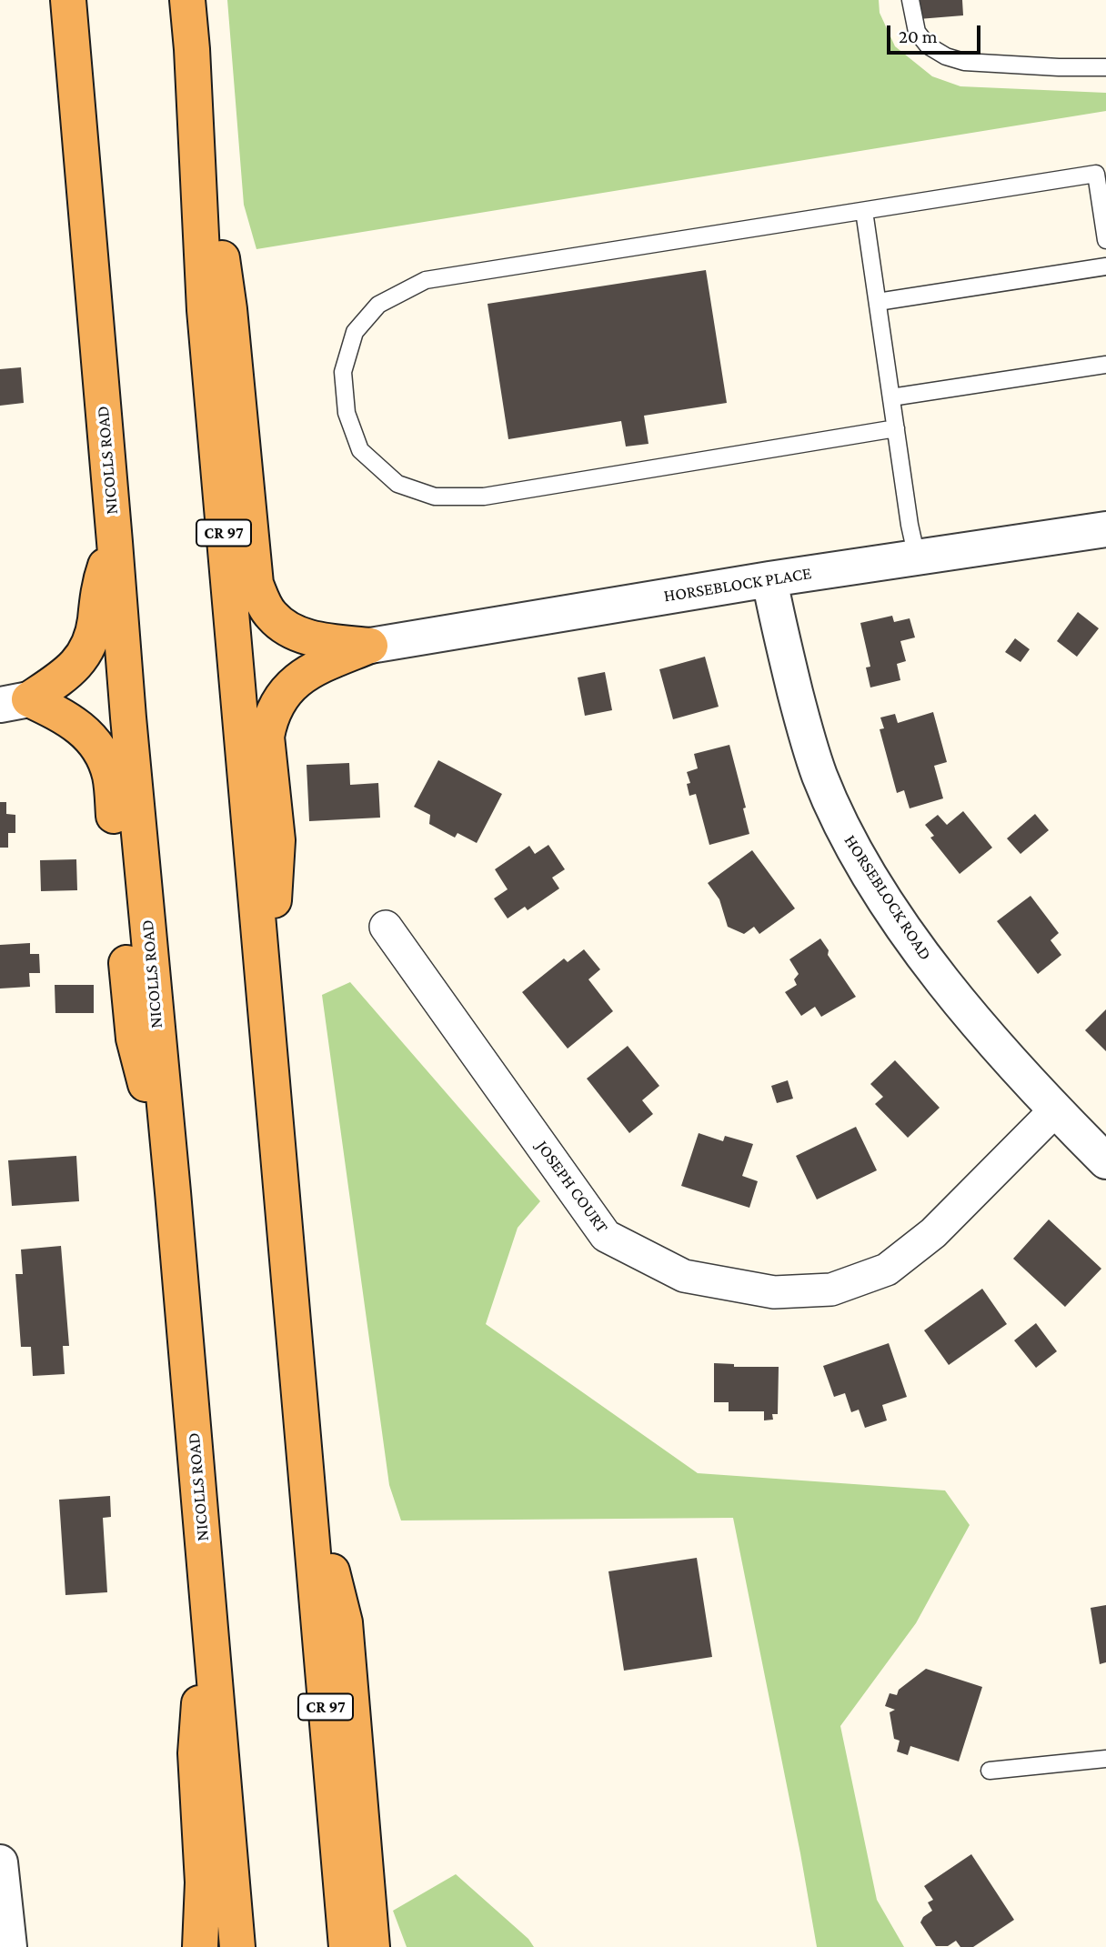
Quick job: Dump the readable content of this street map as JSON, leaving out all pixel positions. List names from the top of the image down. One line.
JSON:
{"streets":{"highway":["NICOLLS ROAD","CR 97"],"street":["HORSEBLOCK PLACE","HORSEBLOCK ROAD","JOSEPH COURT"]},"crossings":[["HORSEBLOCK PLACE","HORSEBLOCK ROAD"],["HORSEBLOCK ROAD","JOSEPH COURT"]],"scale_bar":"20 m"}
